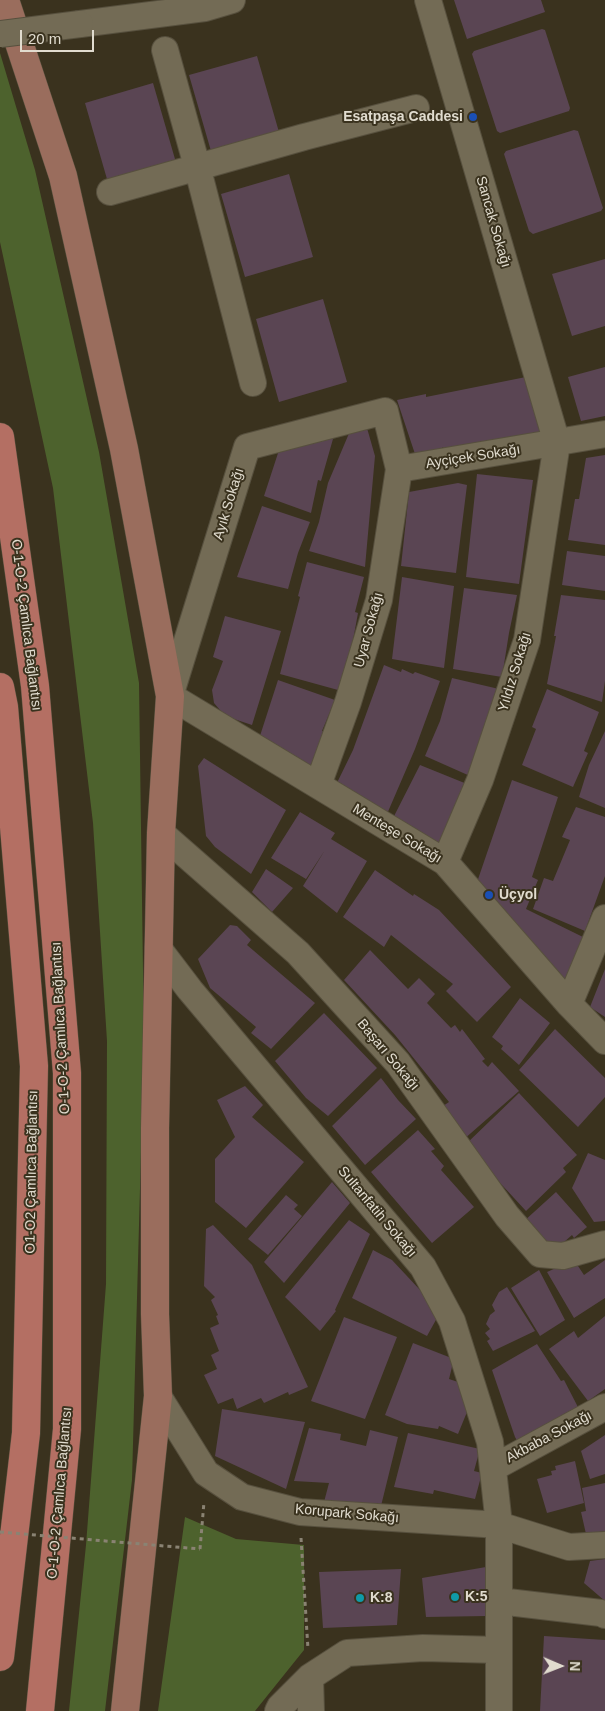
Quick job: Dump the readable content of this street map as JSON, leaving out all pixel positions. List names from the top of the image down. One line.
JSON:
{"streets":{"highway":["O-1-O-2 Çamlıca Bağlantısı","O1-O2 Çamlıca Bağlantısı"],"street":["Sancak Sokağı","Ayçiçek Sokağı","Ayık Sokağı","Uyar Sokağı","Yıldız Sokağı","Menteşe Sokağı","Başarı Sokağı","Sultanfatih Sokağı","Akbaba Sokağı","Korupark Sokağı"]},"crossings":[["Sancak Sokağı","Ayçiçek Sokağı"],["Sancak Sokağı","Yıldız Sokağı"],["Ayçiçek Sokağı","Ayık Sokağı"],["Ayçiçek Sokağı","Uyar Sokağı"],["Ayçiçek Sokağı","Yıldız Sokağı"],["Ayık Sokağı","Uyar Sokağı"],["Ayık Sokağı","Menteşe Sokağı"],["Uyar Sokağı","Menteşe Sokağı"],["Yıldız Sokağı","Menteşe Sokağı"],["Sultanfatih Sokağı","Akbaba Sokağı"],["Sultanfatih Sokağı","Korupark Sokağı"]],"places":["Esatpaşa Caddesi","Üçyol","K:5","K:8"],"scale_bar":"20 m","north":"right"}
